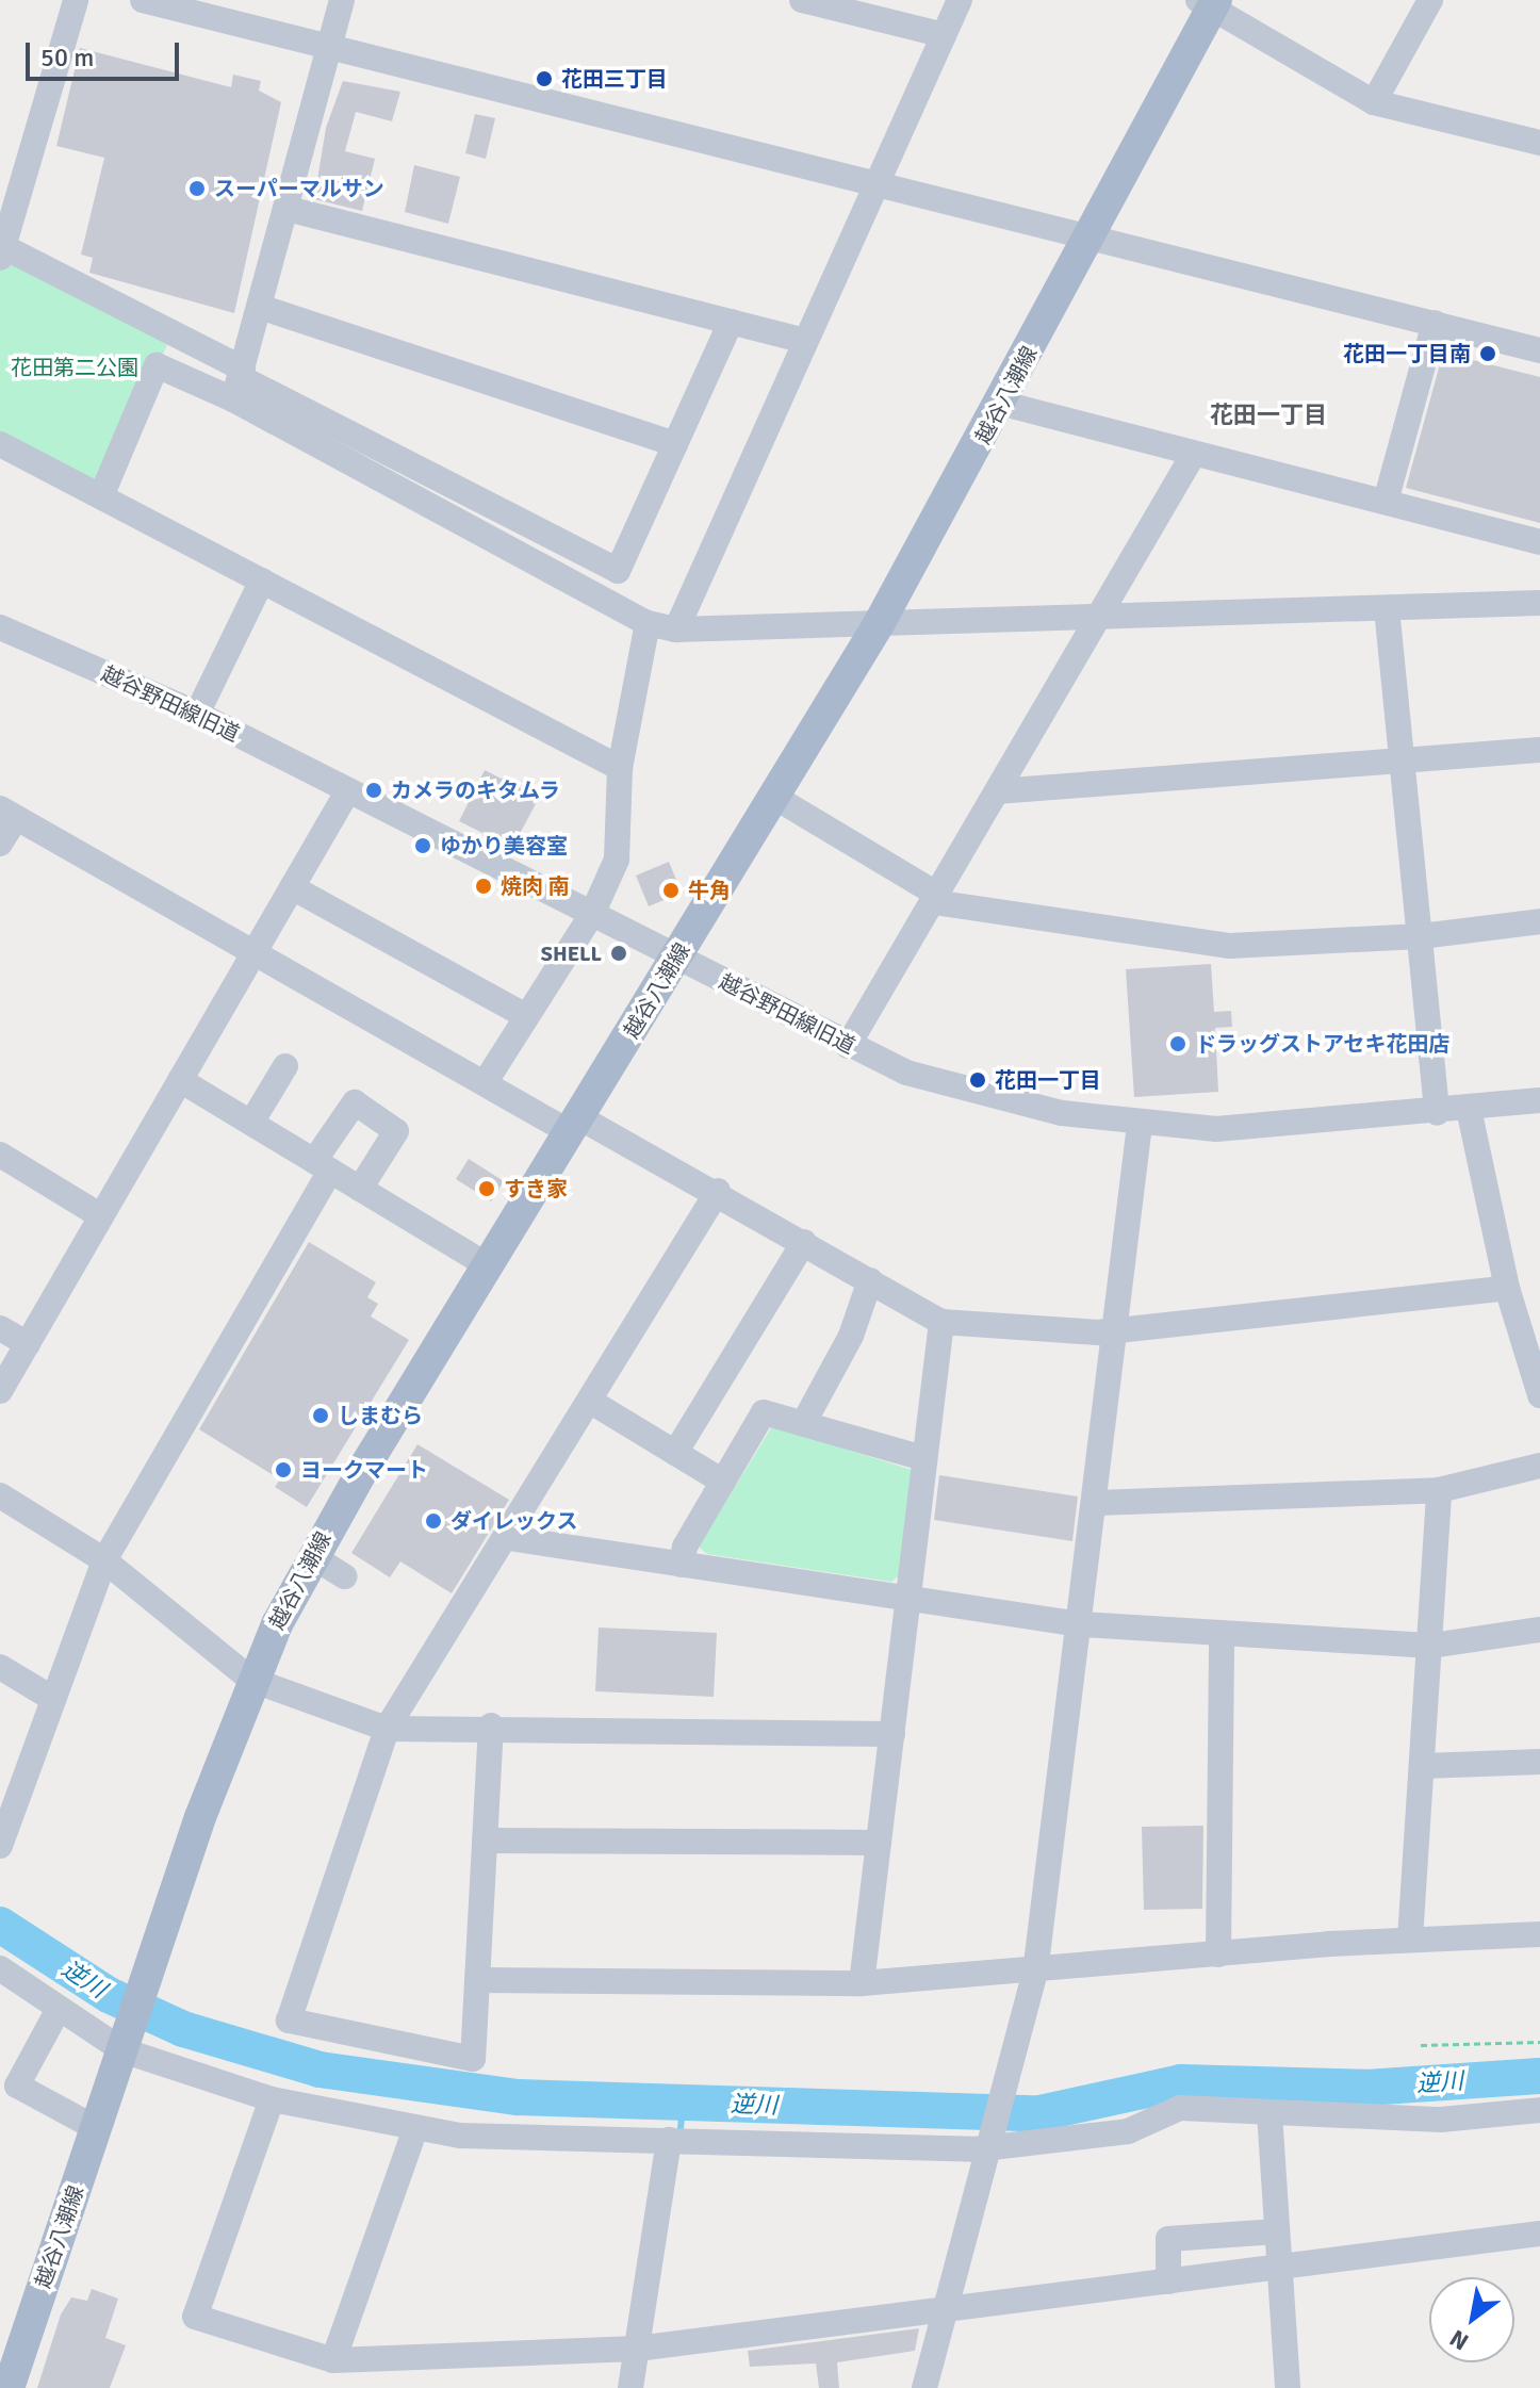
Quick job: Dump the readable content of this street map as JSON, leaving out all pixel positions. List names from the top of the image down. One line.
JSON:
{"streets":{"main road":["越谷八潮線"],"street":["越谷野田線旧道"]},"crossings":[["越谷八潮線","越谷野田線旧道"]],"districts":["花田一丁目"],"water":["逆川"],"parks":["花田第二公園"],"places":["花田三丁目","スーパーマルサン","花田一丁目南","カメラのキタムラ","ゆかり美容室","焼肉 南","牛角","SHELL","ドラッグストアセキ花田店","花田一丁目","すき家","しまむら","ヨークマート","ダイレックス"],"scale_bar":"50 m","north":"bottom left"}
